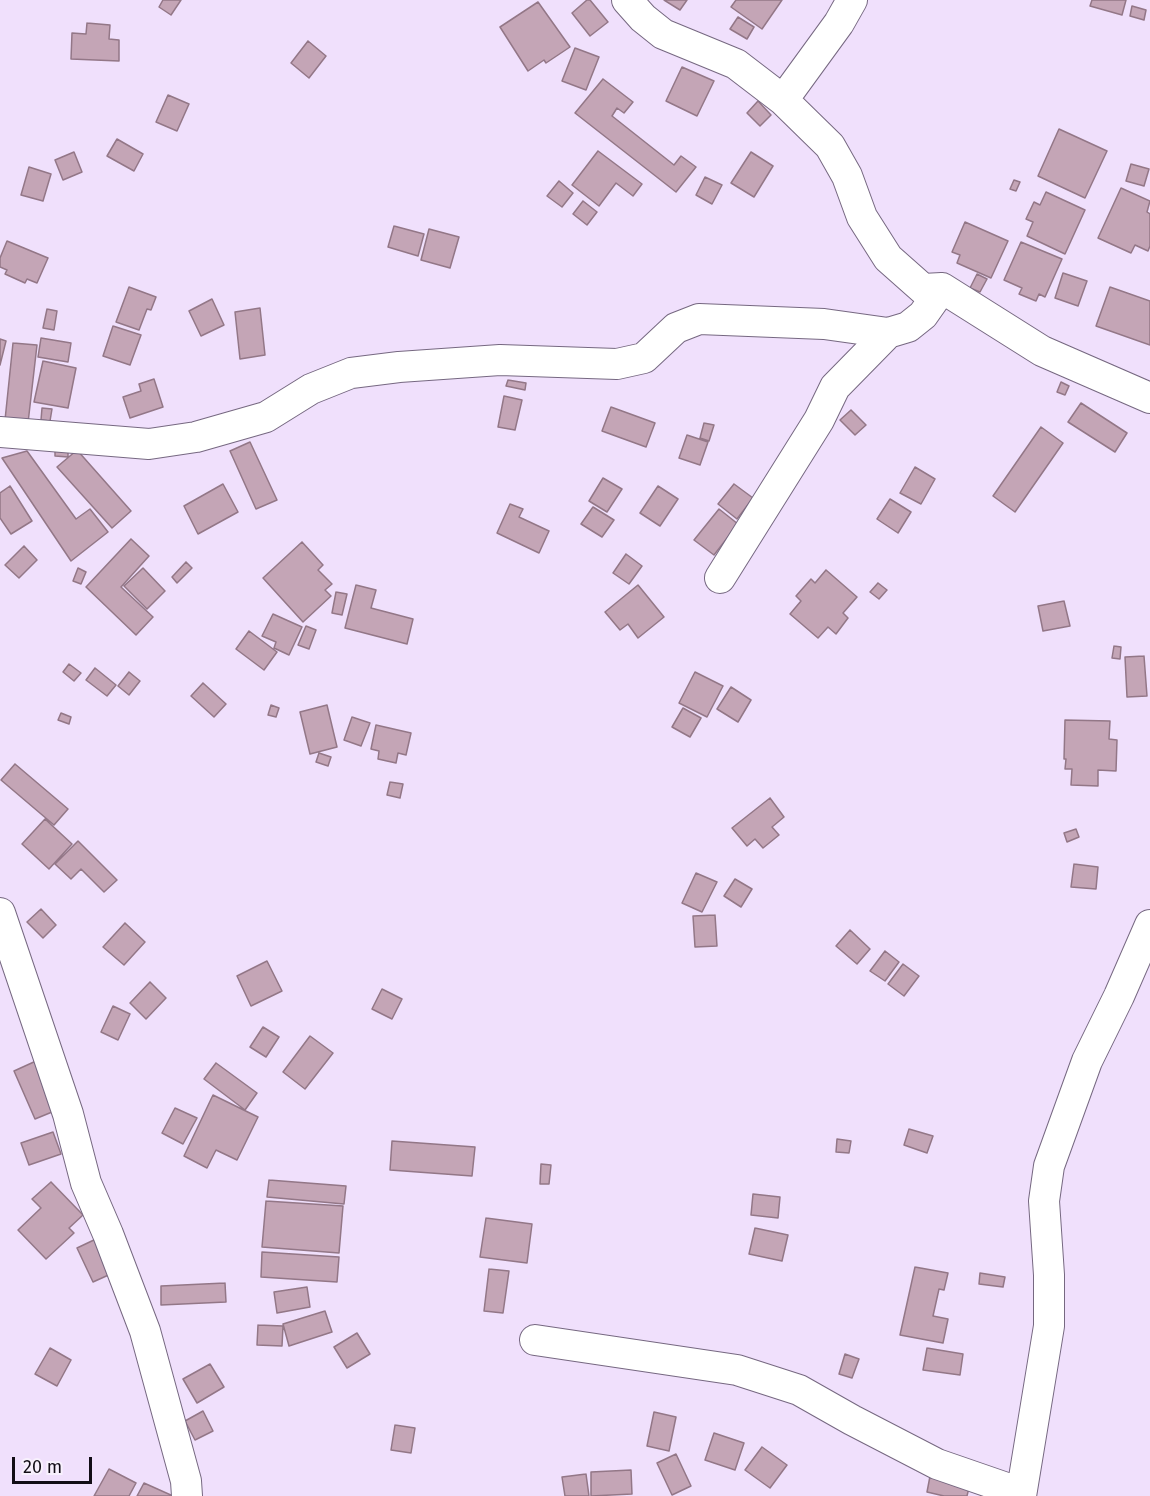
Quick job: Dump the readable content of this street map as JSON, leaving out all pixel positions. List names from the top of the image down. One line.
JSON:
{"scale_bar":"20 m"}
